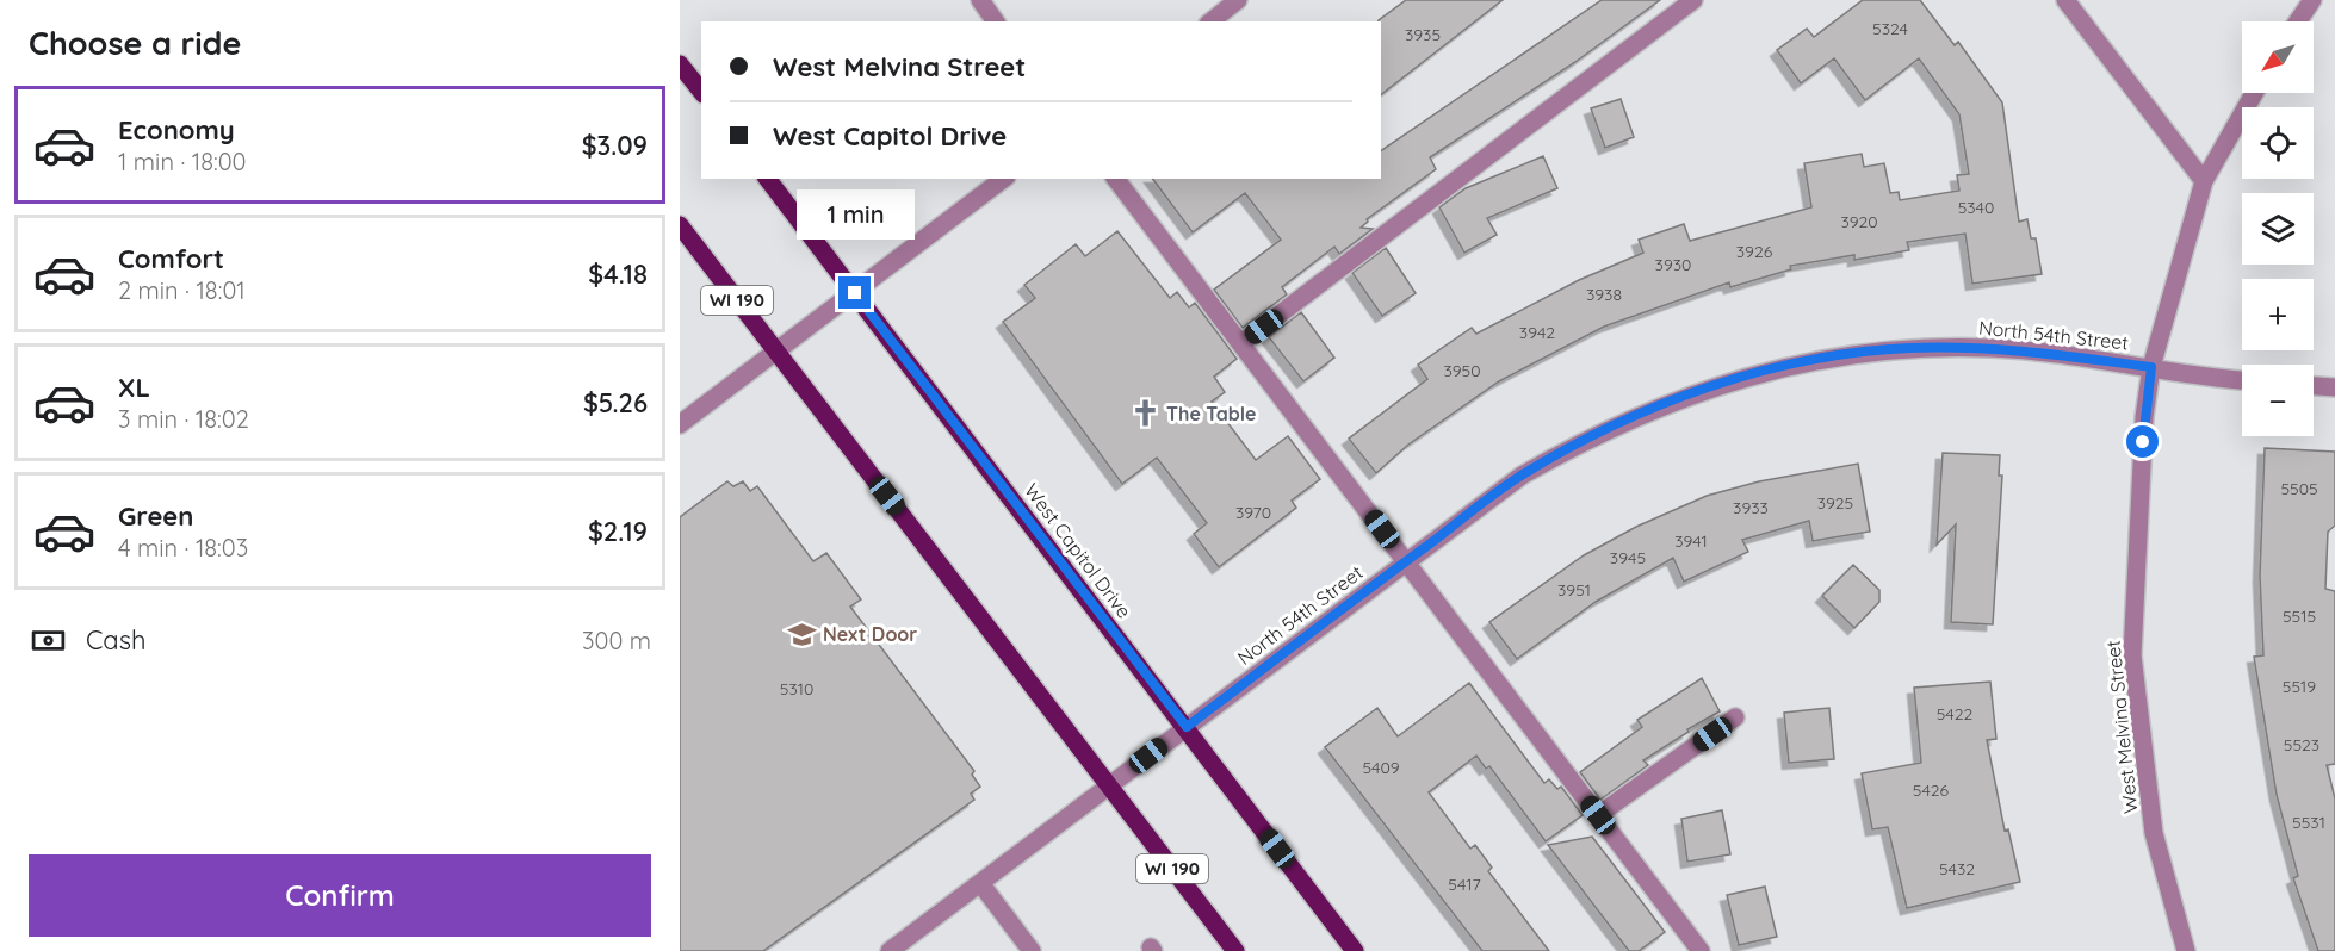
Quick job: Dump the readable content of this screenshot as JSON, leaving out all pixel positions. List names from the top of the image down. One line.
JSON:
{"streets":{"main road":["WI 190","West Capitol Drive"],"street":["North 54th Street","West Melvina Street"]},"crossings":[["WI 190","North 54th Street"],["North 54th Street","West Capitol Drive"],["North 54th Street","West Melvina Street"]],"places":{"church":["The Table"],"school or university":["Next Door"]},"house_numbers":["5324","3935","5340","3920","3926","3930","3938","3942","3950","5505","3925","3933","3970","3941","3945","3951","5515","5519","5310","5422","5523","5409","5426","5531","5432","5417"],"north":"bottom left","page":{"heading":"Choose a ride","map_buttons":["+","−"],"banner":["West Melvina Street","West Capitol Drive"],"list":[{"name":"Economy","note":"1 min · 18:00","value":"$3.09"},{"name":"Comfort","note":"2 min · 18:01","value":"$4.18"},{"name":"XL","note":"3 min · 18:02","value":"$5.26"},{"name":"Green","note":"4 min · 18:03","value":"$2.19"}],"bubble":"1 min","pay":["Cash","300 m"],"buttons":"Confirm"}}
